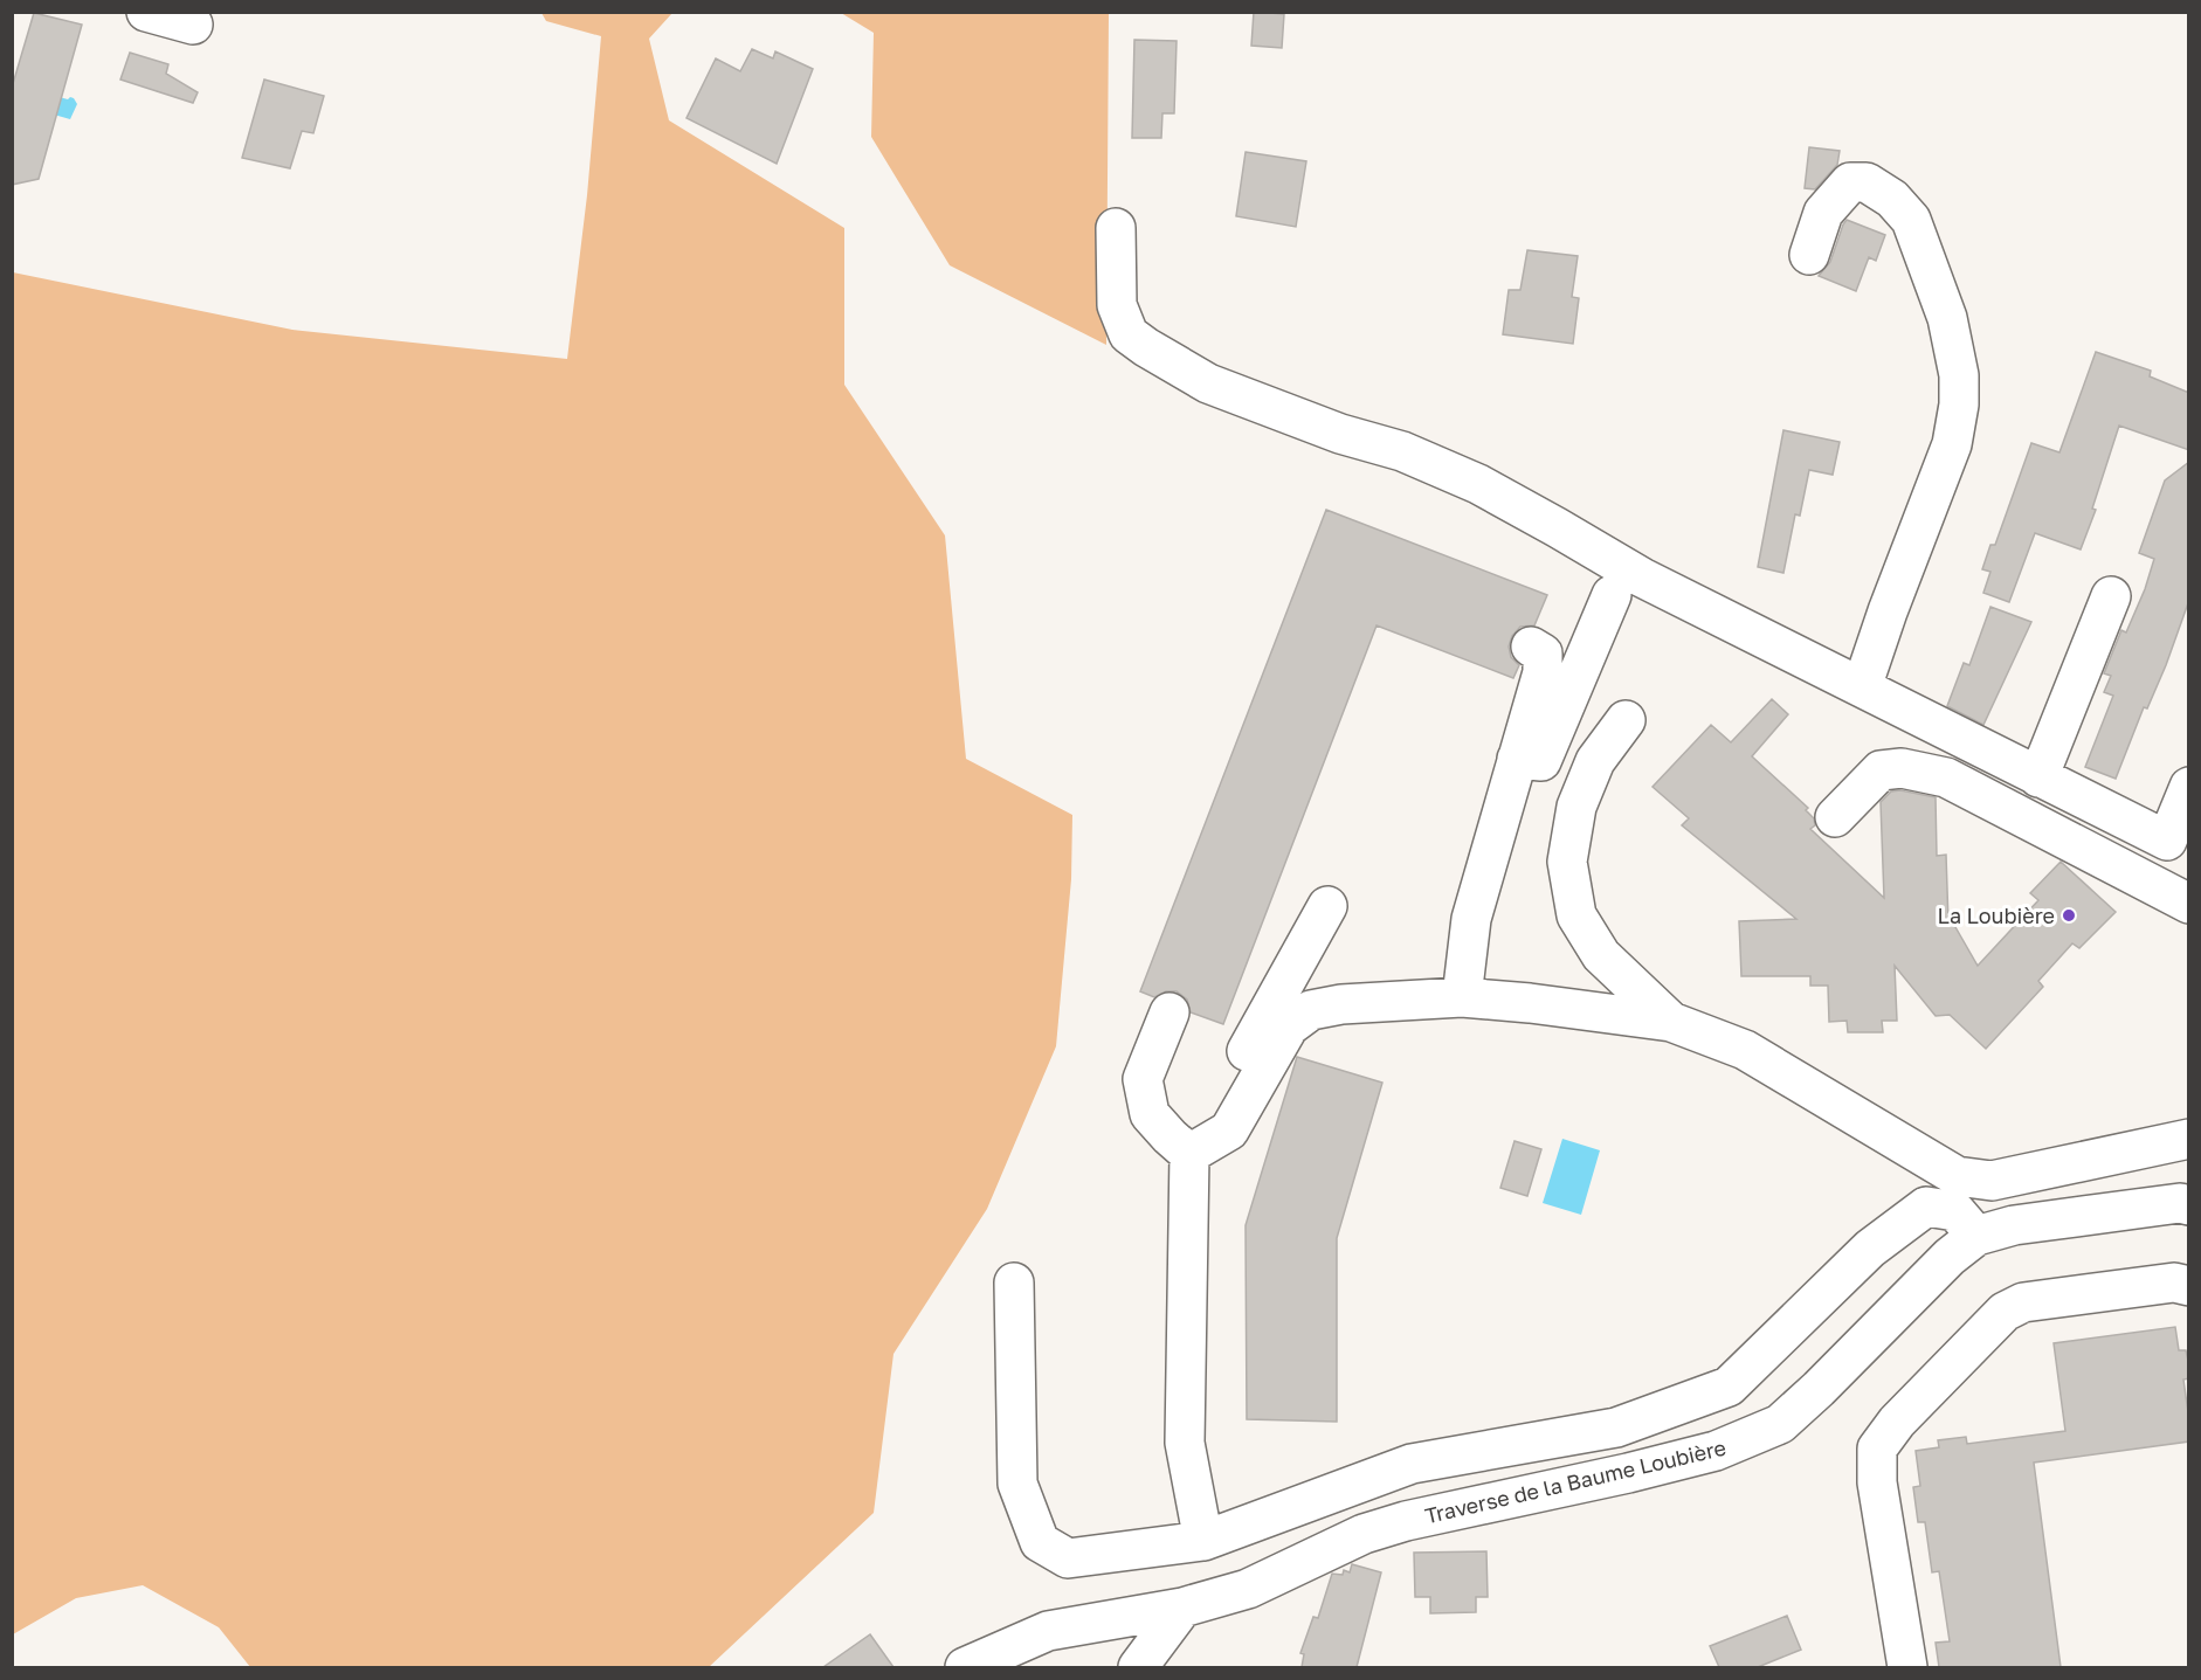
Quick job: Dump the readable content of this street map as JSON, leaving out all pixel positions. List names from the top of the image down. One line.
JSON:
{"streets":{"street":["Traverse de la Baume Loubière"]},"places":["La Loubière"]}
